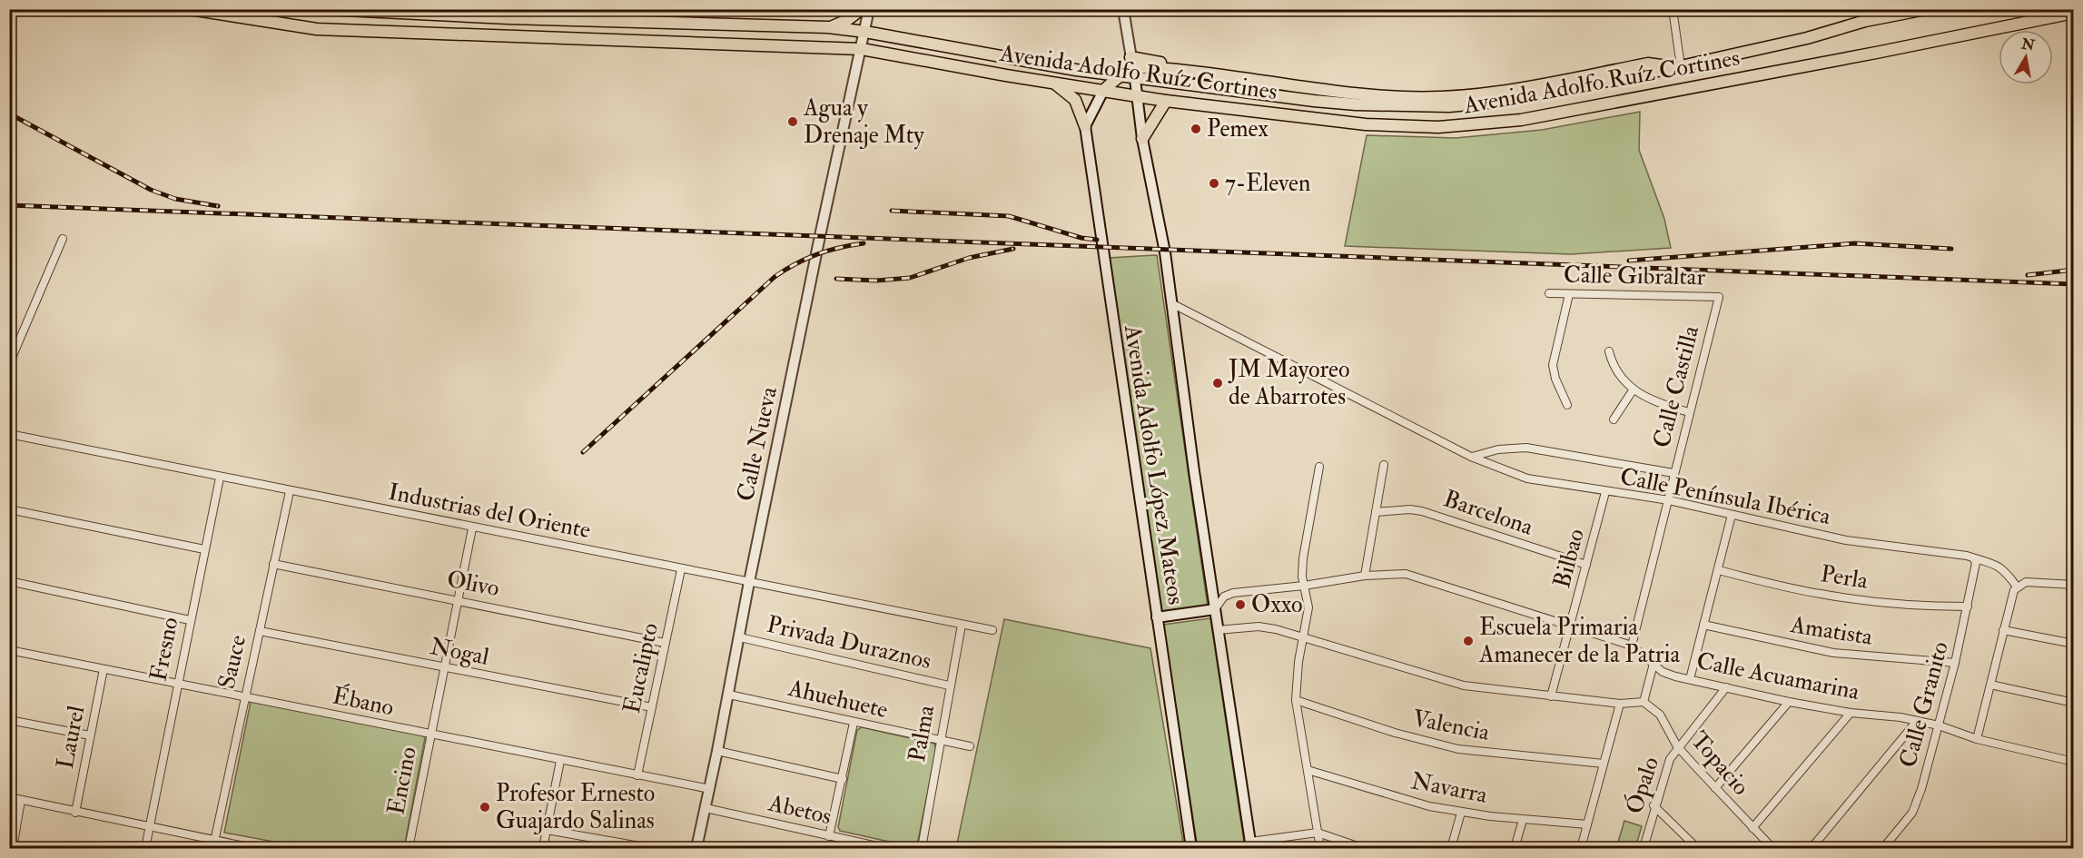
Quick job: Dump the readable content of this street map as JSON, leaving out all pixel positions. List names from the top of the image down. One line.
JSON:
{"streets":{"main road":["Avenida Adolfo Ruíz Cortines","Calle Nueva","Avenida Adolfo López Mateos"],"street":["Calle Gibraltar","Calle Castilla","Calle Península Ibérica","Industrias del Oriente","Barcelona","Bilbao","Perla","Olivo","Amatista","Privada Duraznos","Fresno","Nogal","Sauce","Eucalipto","Calle Acuamarina","Ahuehuete","Ébano","Calle Granito","Valencia","Palma","Laurel","Topacio","Encino","Ópalo","Navarra","Abetos"]},"crossings":[["Avenida Adolfo Ruíz Cortines","Calle Nueva"],["Avenida Adolfo Ruíz Cortines","Avenida Adolfo López Mateos"],["Calle Gibraltar","Calle Castilla"],["Calle Castilla","Calle Península Ibérica"],["Calle Castilla","Calle Acuamarina"],["Calle Nueva","Industrias del Oriente"],["Calle Nueva","Privada Duraznos"],["Calle Nueva","Ahuehuete"],["Calle Nueva","Ébano"],["Calle Nueva","Abetos"],["Avenida Adolfo López Mateos","Calle Península Ibérica"],["Avenida Adolfo López Mateos","Calle Acuamarina"],["Calle Península Ibérica","Bilbao"],["Calle Península Ibérica","Calle Granito"],["Industrias del Oriente","Fresno"],["Industrias del Oriente","Sauce"],["Industrias del Oriente","Eucalipto"],["Industrias del Oriente","Palma"],["Industrias del Oriente","Encino"],["Barcelona","Bilbao"],["Bilbao","Calle Acuamarina"],["Perla","Calle Granito"],["Olivo","Sauce"],["Olivo","Eucalipto"],["Olivo","Encino"],["Amatista","Calle Granito"],["Privada Duraznos","Palma"],["Fresno","Ébano"],["Nogal","Sauce"],["Nogal","Eucalipto"],["Nogal","Encino"],["Sauce","Ébano"],["Eucalipto","Ébano"],["Calle Acuamarina","Calle Granito"],["Calle Acuamarina","Ópalo"],["Ahuehuete","Palma"],["Ébano","Laurel"],["Ébano","Encino"],["Topacio","Ópalo"]],"places":["Agua y Drenaje Mty","Pemex","7-Eleven","JM Mayoreo de Abarrotes","Oxxo","Escuela Primaria Amanecer de la Patria","Profesor Ernesto Guajardo Salinas"],"north":"top"}
